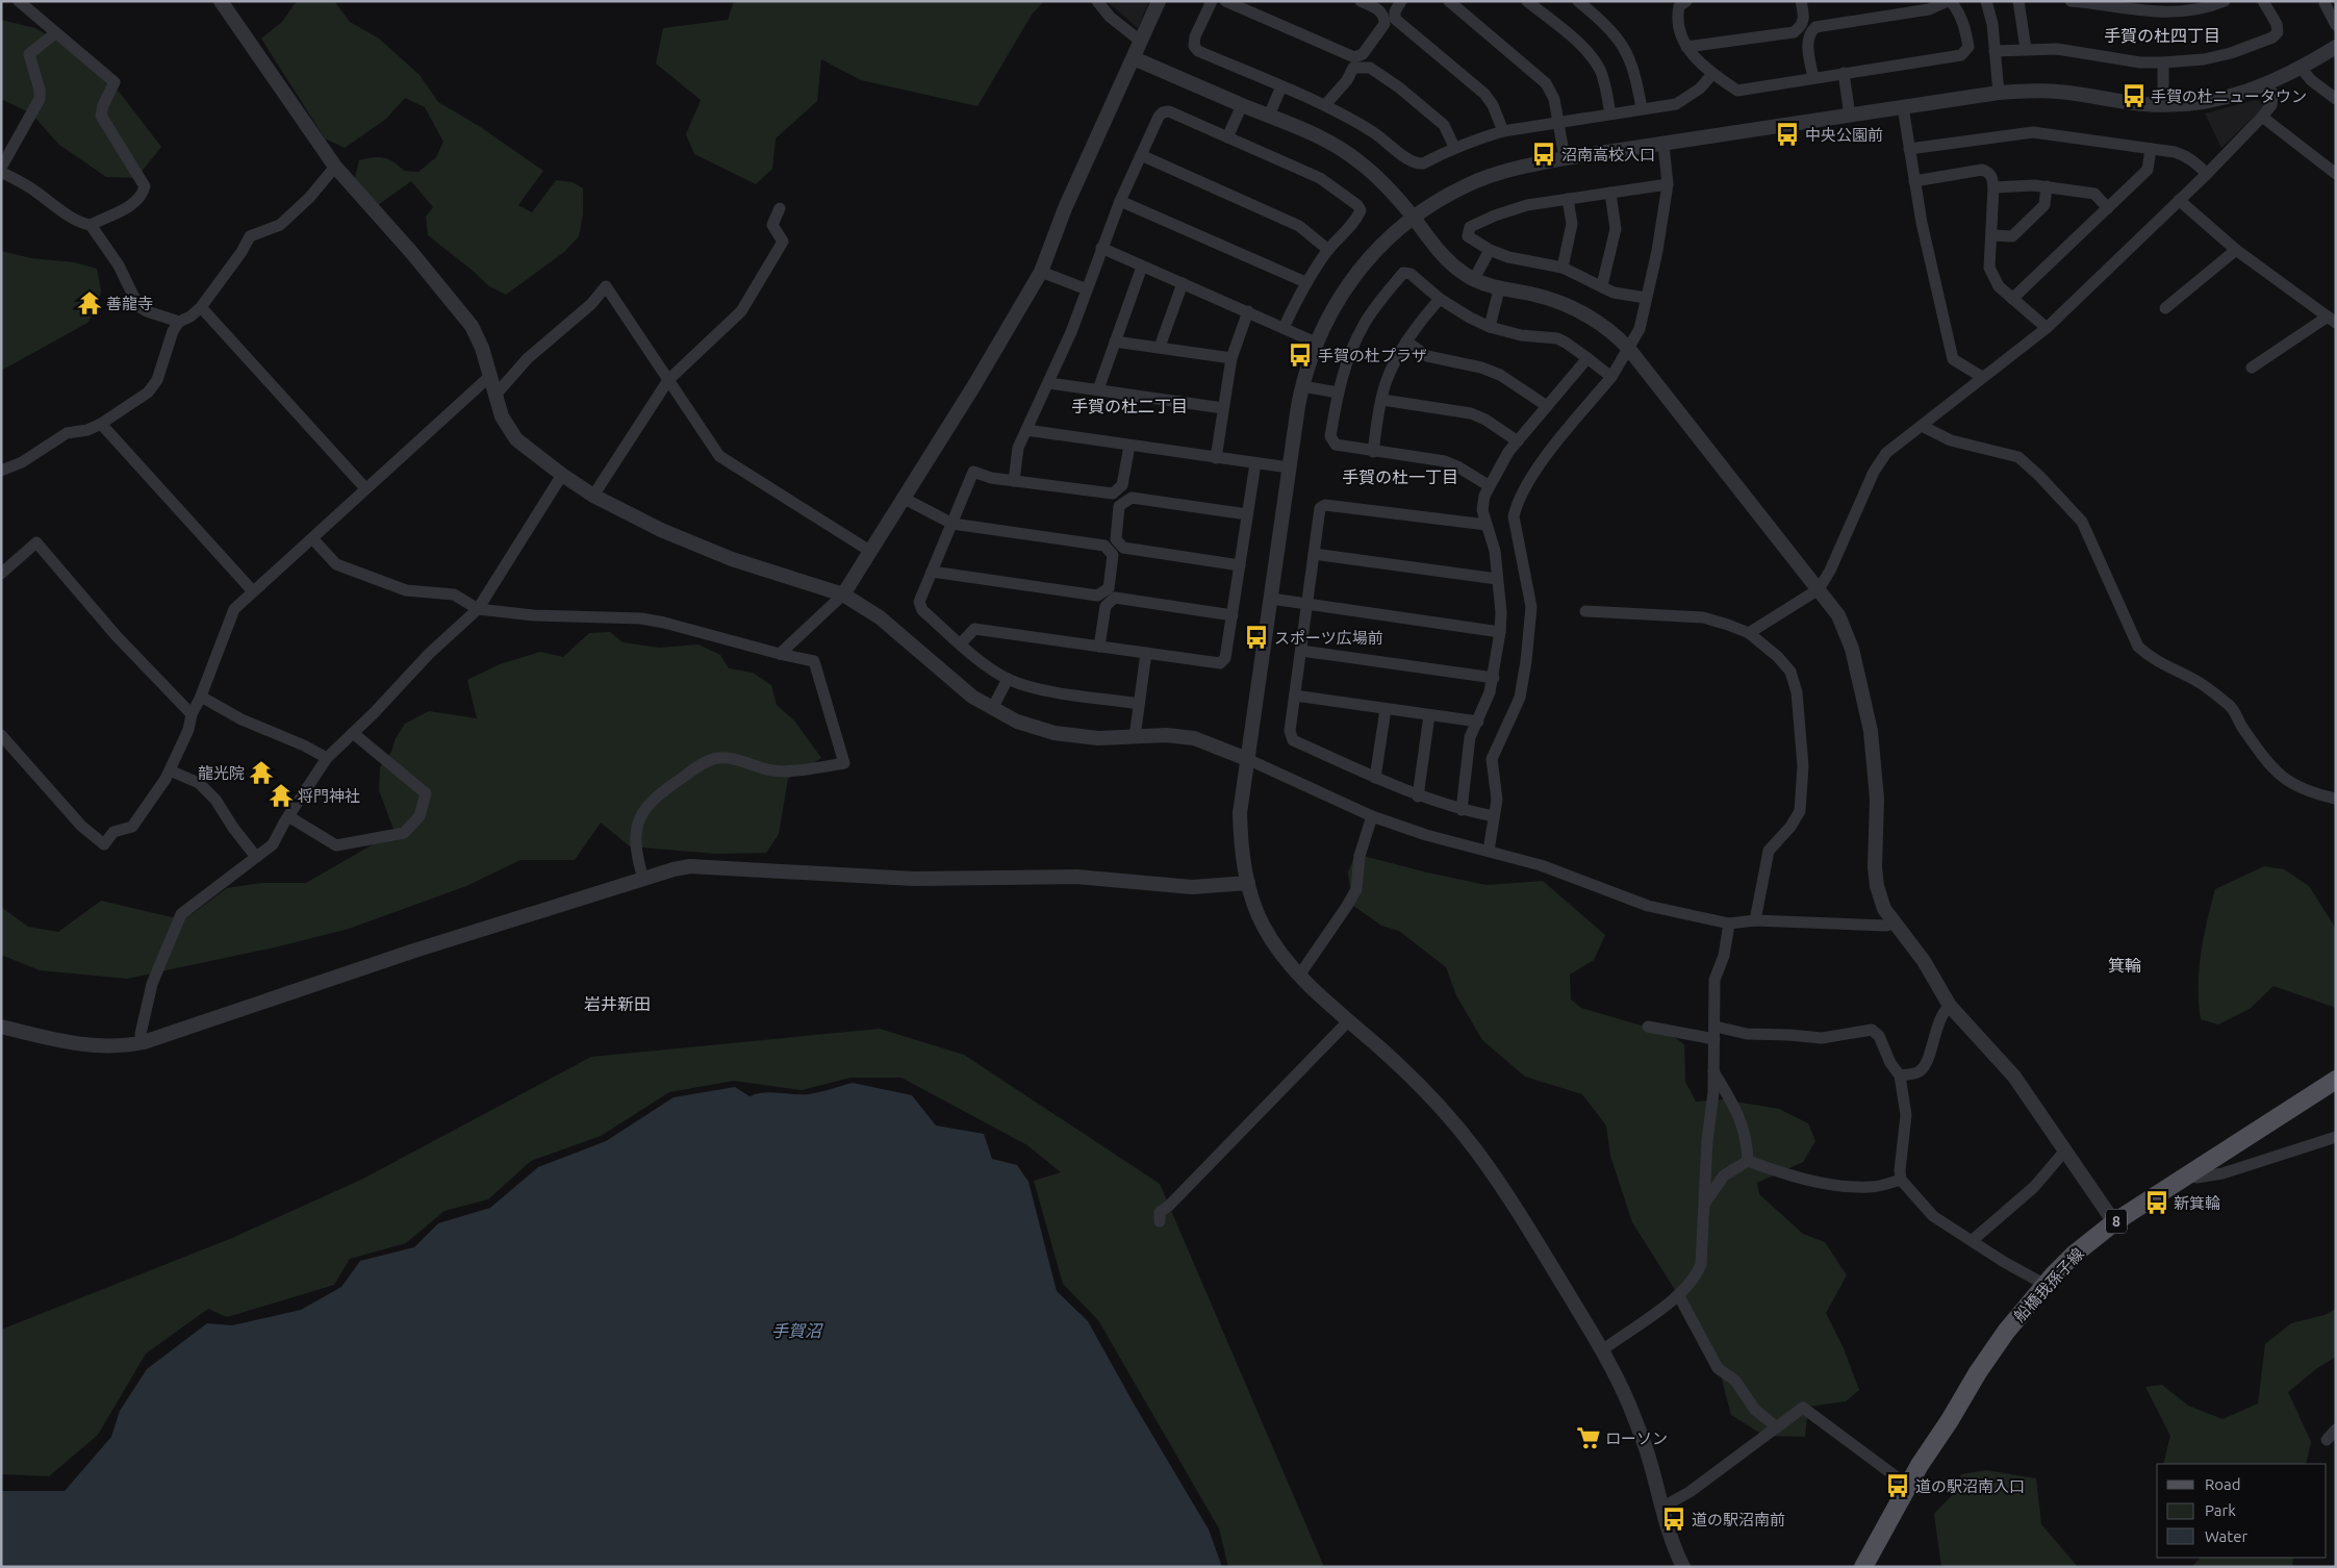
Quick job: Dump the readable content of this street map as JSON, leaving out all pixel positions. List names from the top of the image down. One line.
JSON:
{"streets":{"main road":["8","船橋我孫子線"]},"districts":["手賀の杜四丁目","手賀の杜二丁目","手賀の杜一丁目","箕輪","岩井新田"],"water":["手賀沼"],"places":{"bus stop":["手賀の杜ニュータウン","中央公園前","沼南高校入口","手賀の杜プラザ","スポーツ広場前","新箕輪","道の駅沼南入口","道の駅沼南前"],"temple":["善龍寺","龍光院","将門神社"],"supermarket":["ローソン"]},"legend":["Road","Park","Water"]}
